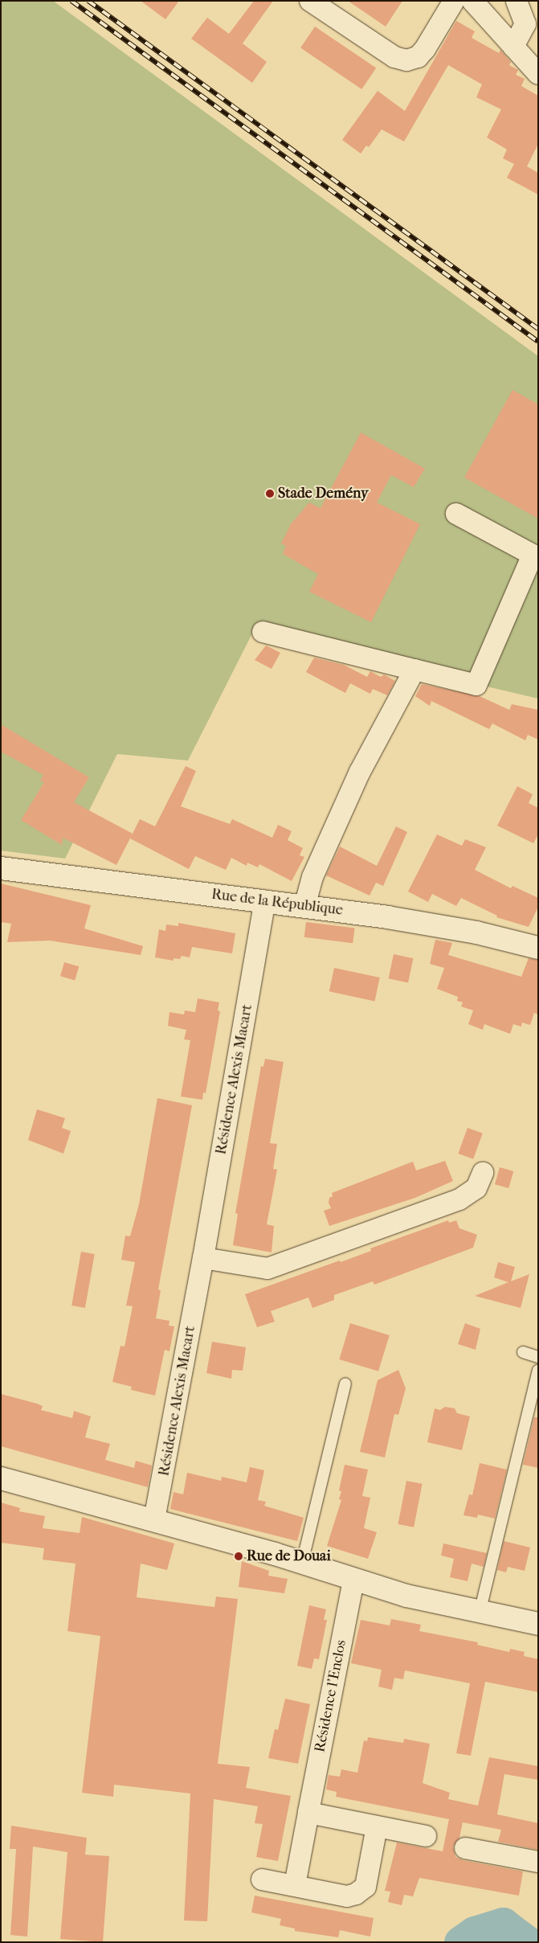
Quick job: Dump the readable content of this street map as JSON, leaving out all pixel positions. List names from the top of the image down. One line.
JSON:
{"streets":{"street":["Rue de la République","Résidence Alexis Macart","Résidence l'Enclos"]},"crossings":[["Rue de la République","Résidence Alexis Macart"]],"places":["Stade Demény","Rue de Douai"]}
